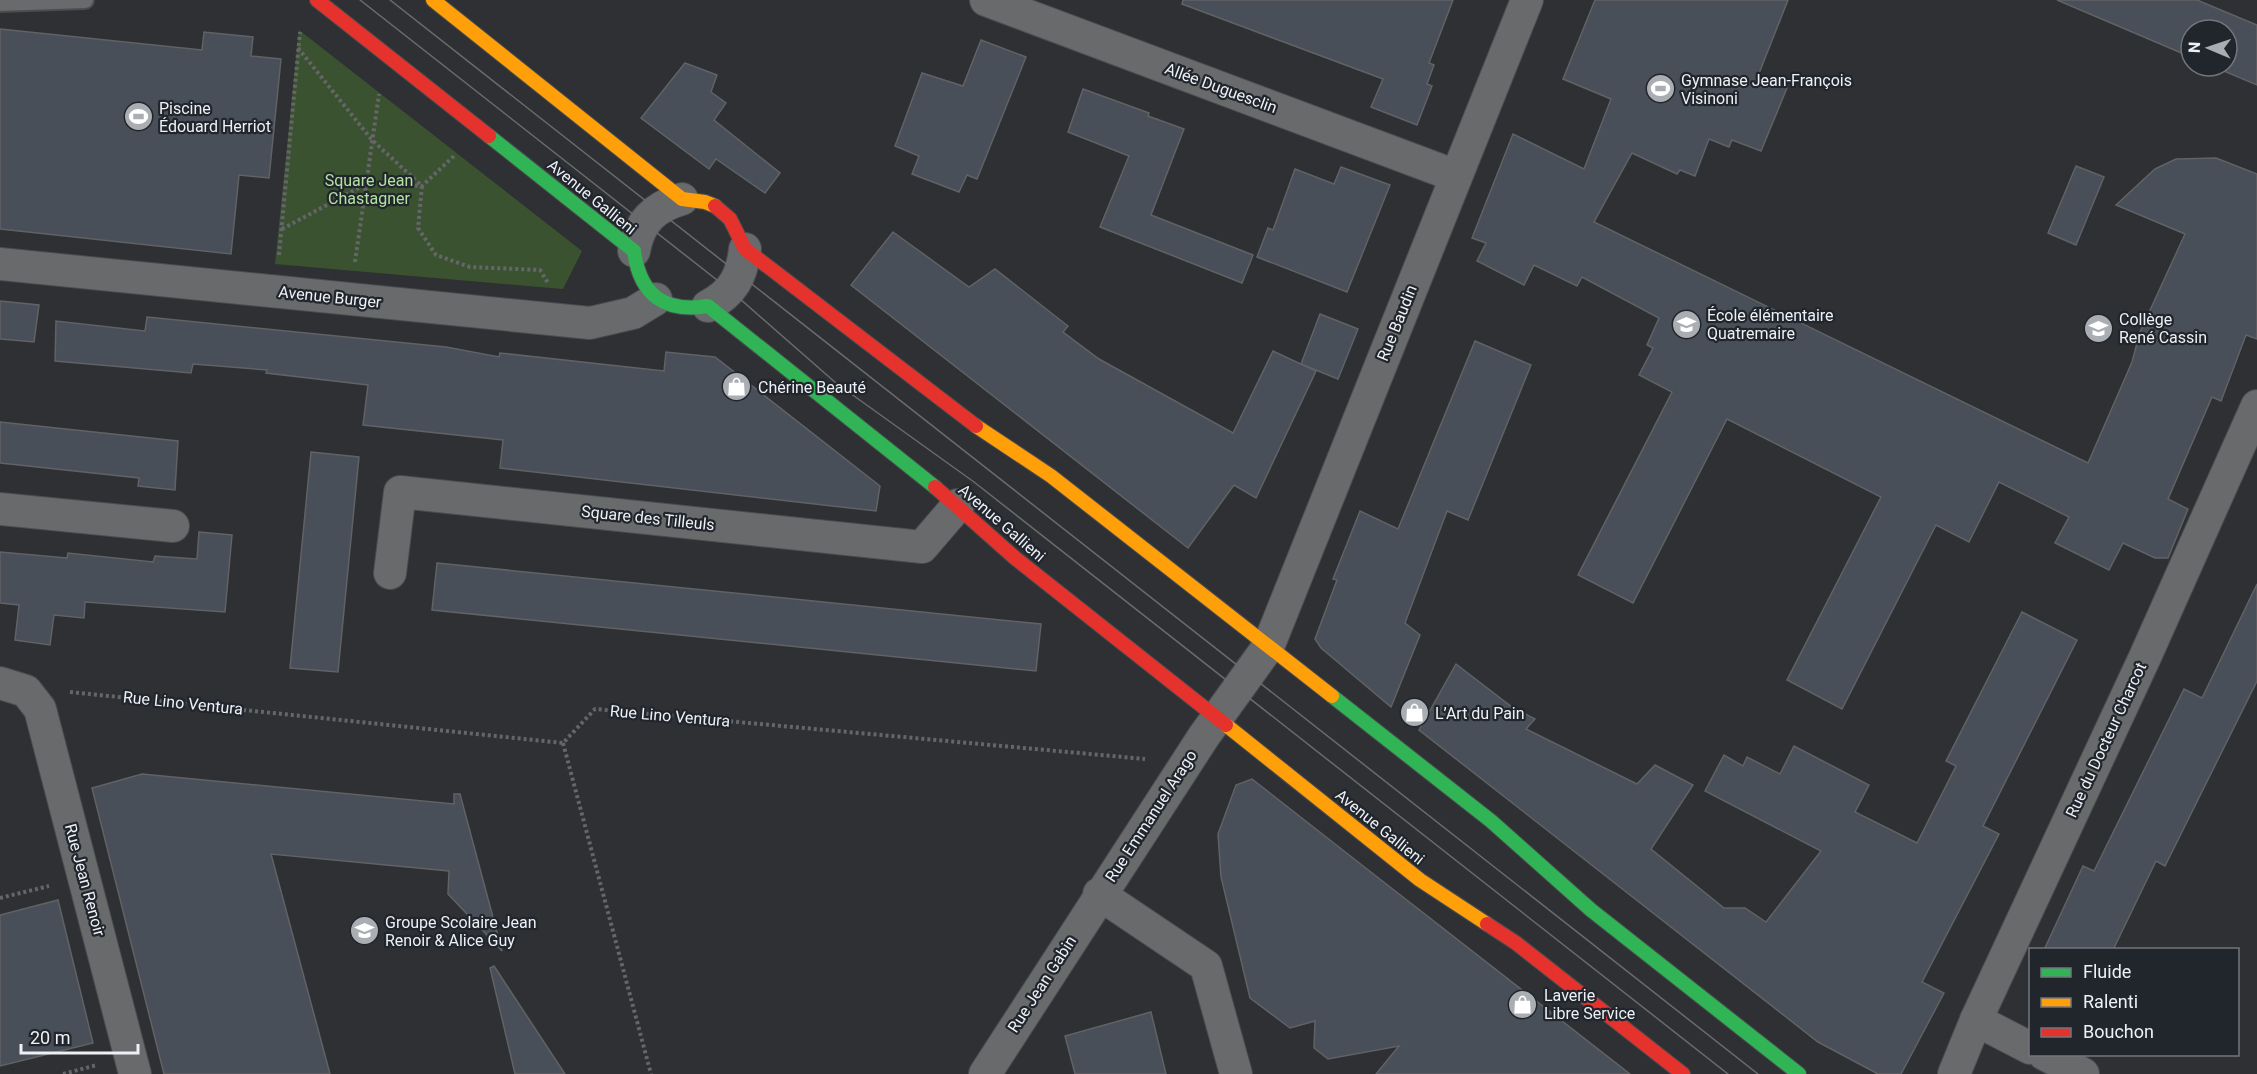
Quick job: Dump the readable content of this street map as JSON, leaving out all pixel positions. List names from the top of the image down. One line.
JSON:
{"streets":{"street":["Allée Duguesclin","Avenue Gallieni","Avenue Burger","Rue Baudin","Square des Tilleuls","Rue du Docteur Charcot","Rue Emmanuel Arago","Rue Jean Renoir","Rue Jean Gabin"],"path":["Rue Lino Ventura"]},"crossings":[["Allée Duguesclin","Rue Baudin"],["Avenue Gallieni","Avenue Burger"],["Avenue Gallieni","Rue Baudin"],["Avenue Gallieni","Square des Tilleuls"],["Avenue Gallieni","Rue Emmanuel Arago"],["Rue Baudin","Rue Emmanuel Arago"],["Rue Emmanuel Arago","Rue Jean Gabin"]],"parks":["Square Jean Chastagner"],"places":{"sports":["Gymnase Jean-François Visinoni","Piscine Édouard Herriot"],"school or university":["École élémentaire Quatremaire","Collège René Cassin","Groupe Scolaire Jean Renoir & Alice Guy"],"shop":["Chérine Beauté","L’Art du Pain","Laverie Libre Service"]},"legend":["Fluide","Ralenti","Bouchon"],"scale_bar":"20 m","north":"left"}
